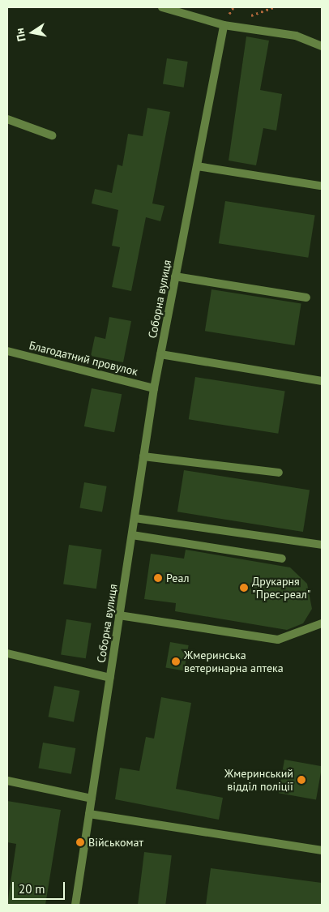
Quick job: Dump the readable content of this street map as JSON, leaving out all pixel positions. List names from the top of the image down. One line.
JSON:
{"streets":{"street":["Соборна вулиця","Благодатний провулок"]},"crossings":[["Соборна вулиця","Благодатний провулок"]],"places":["Реал","Друкарня \"Прес-реал\"","Жмеринська ветеринарна аптека","Жмеринський відділ поліції","Військомат"],"scale_bar":"20 m","north":"left"}
